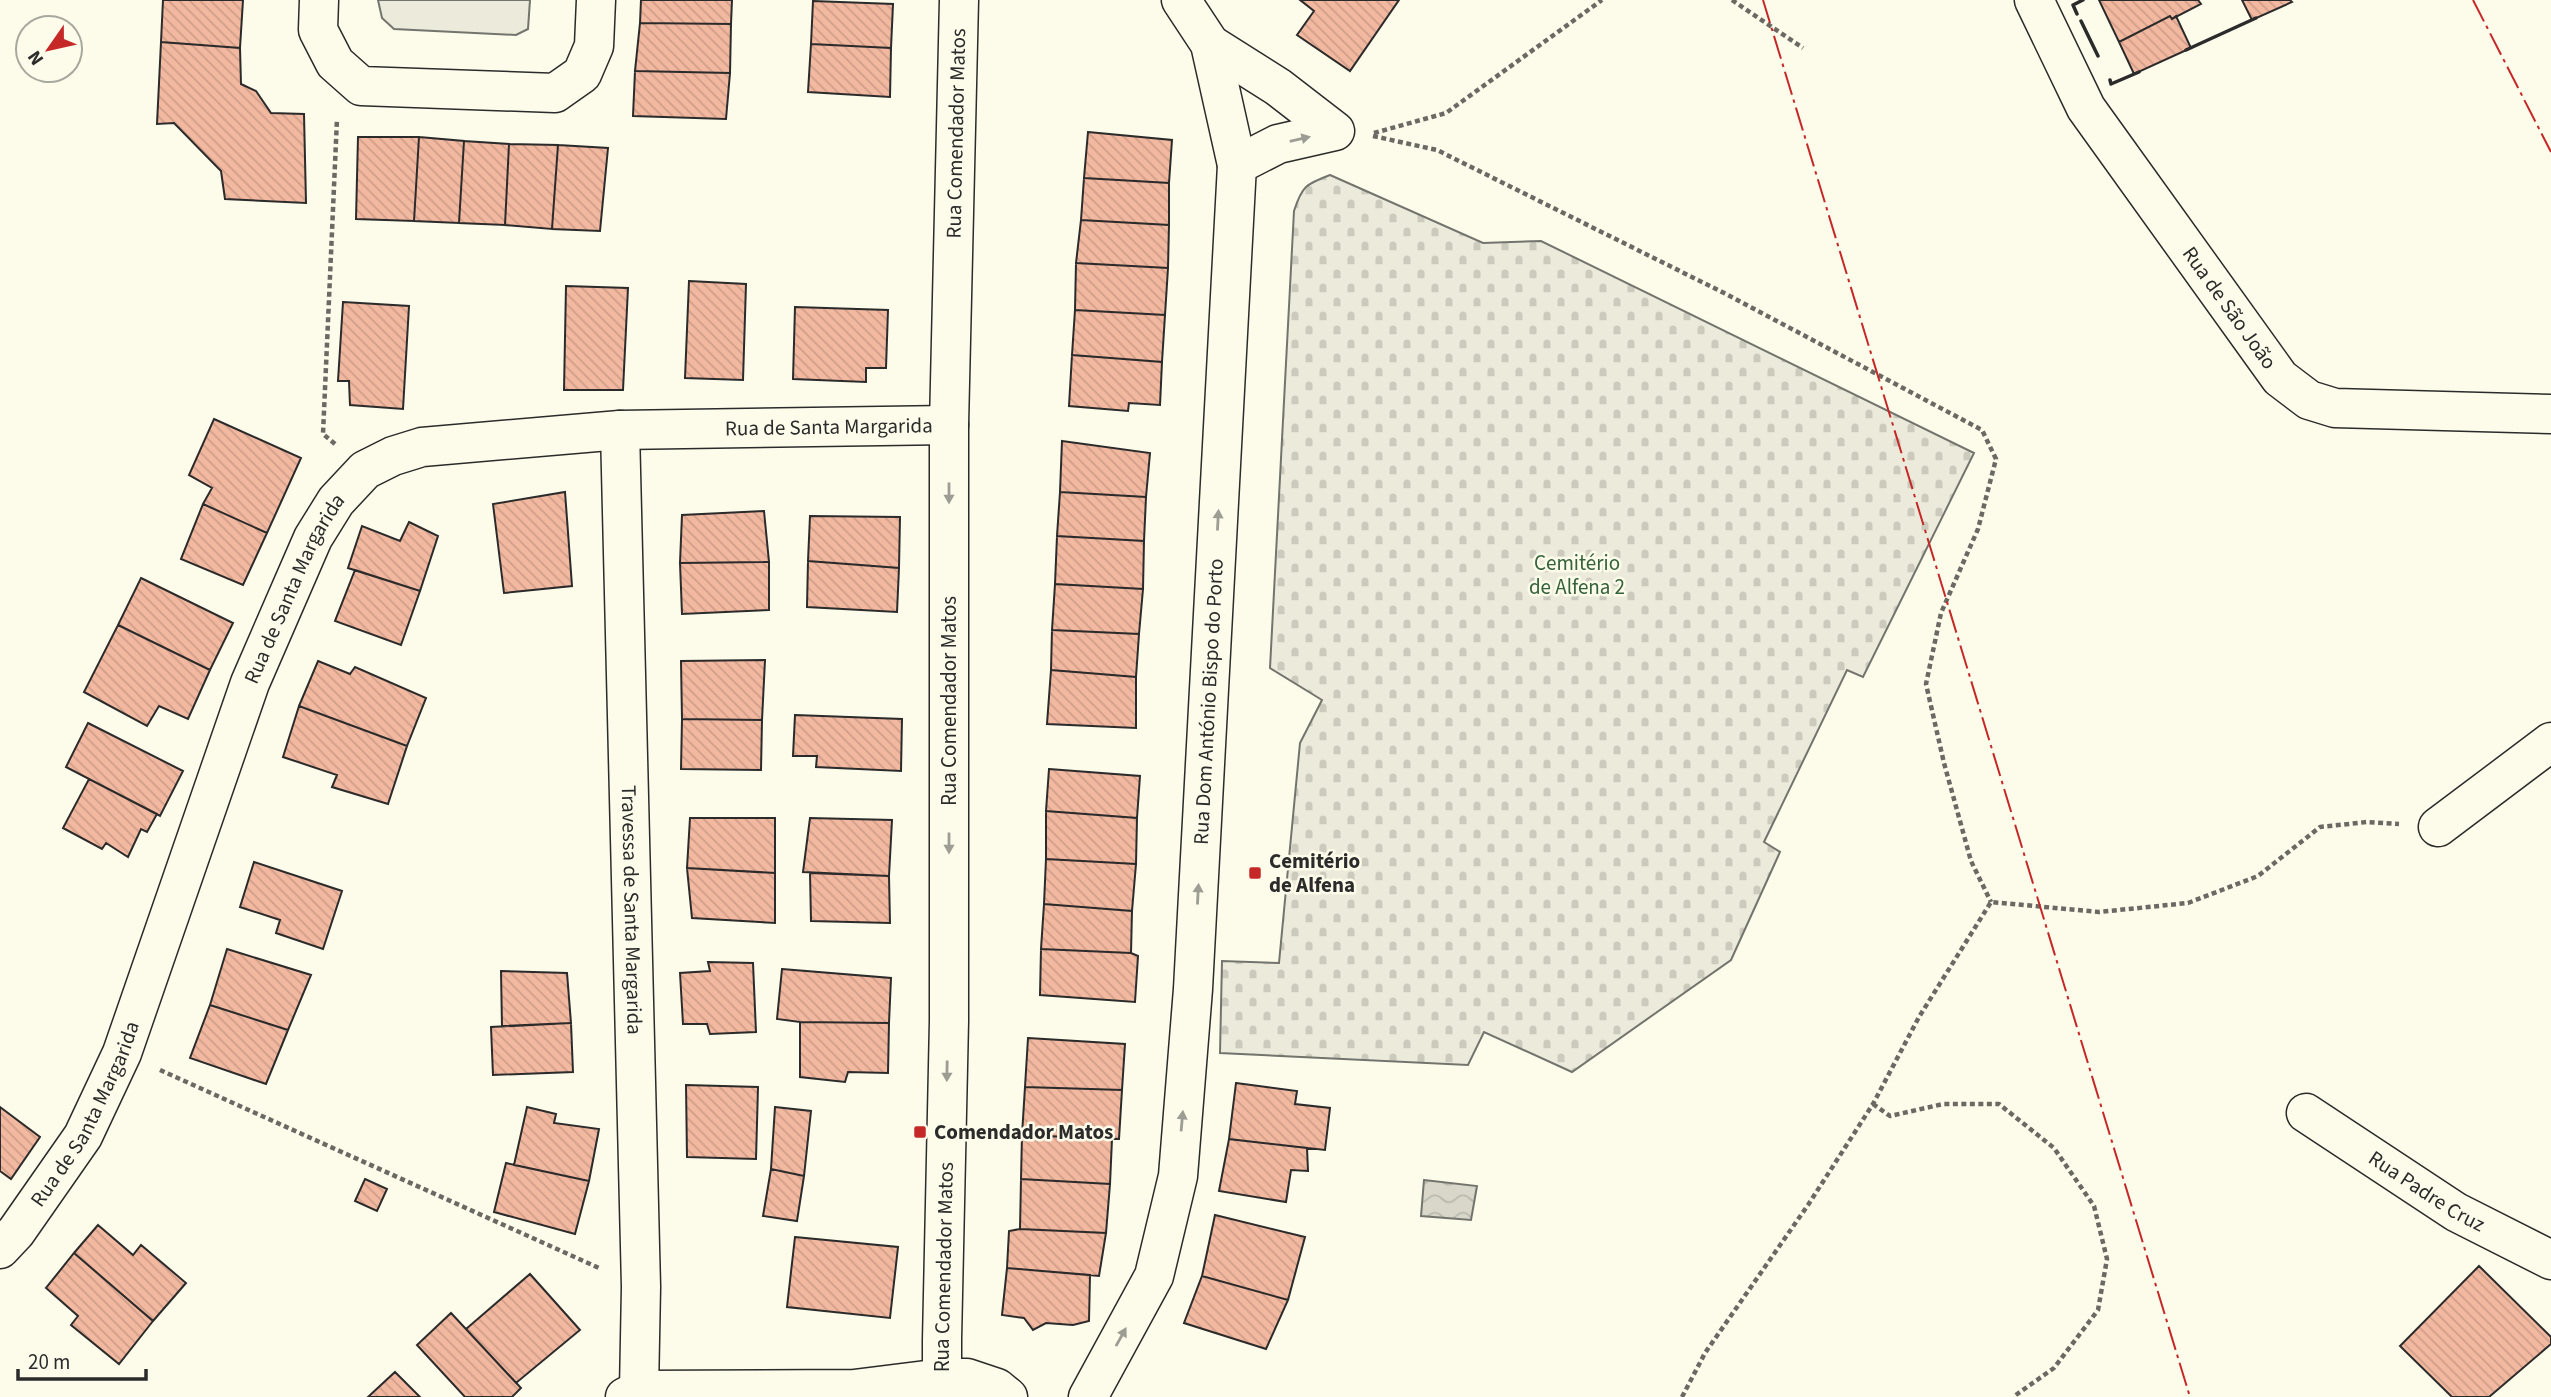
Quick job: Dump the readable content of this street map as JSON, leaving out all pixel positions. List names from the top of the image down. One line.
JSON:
{"streets":{"street":["Rua Comendador Matos","Rua de São João","Rua de Santa Margarida","Rua Dom António Bispo do Porto","Travessa de Santa Margarida","Rua Padre Cruz"]},"crossings":[["Rua Comendador Matos","Rua de Santa Margarida"],["Rua de Santa Margarida","Travessa de Santa Margarida"]],"one_way":["Rua Comendador Matos","Rua Dom António Bispo do Porto"],"parks":["Cemitério de Alfena 2"],"places":{"transit":["Cemitério de Alfena","Comendador Matos"]},"scale_bar":"20 m","north":"bottom left"}
